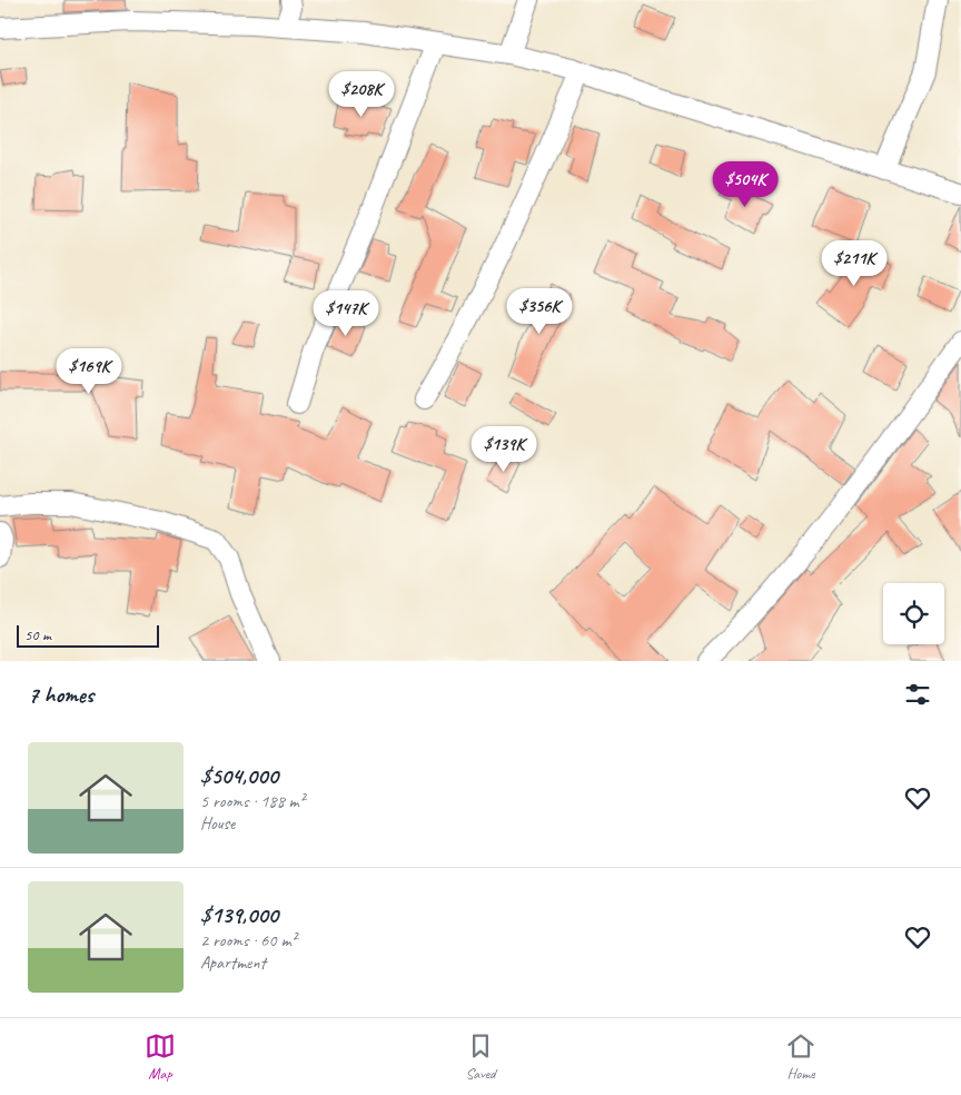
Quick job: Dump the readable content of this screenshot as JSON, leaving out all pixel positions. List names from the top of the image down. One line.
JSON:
{"scale_bar":"50 m","page":{"price":["$208K","$504K","$211K","$356K","$147K","$169K","$139K"],"scale":"50 m","heading":"7 homes","list":[{"name":"$504,000","note":"5 rooms · 188 m² · House"},{"name":"$139,000","note":"2 rooms · 60 m² · Apartment"}],"tabs":["Map","Saved","Home"]}}
